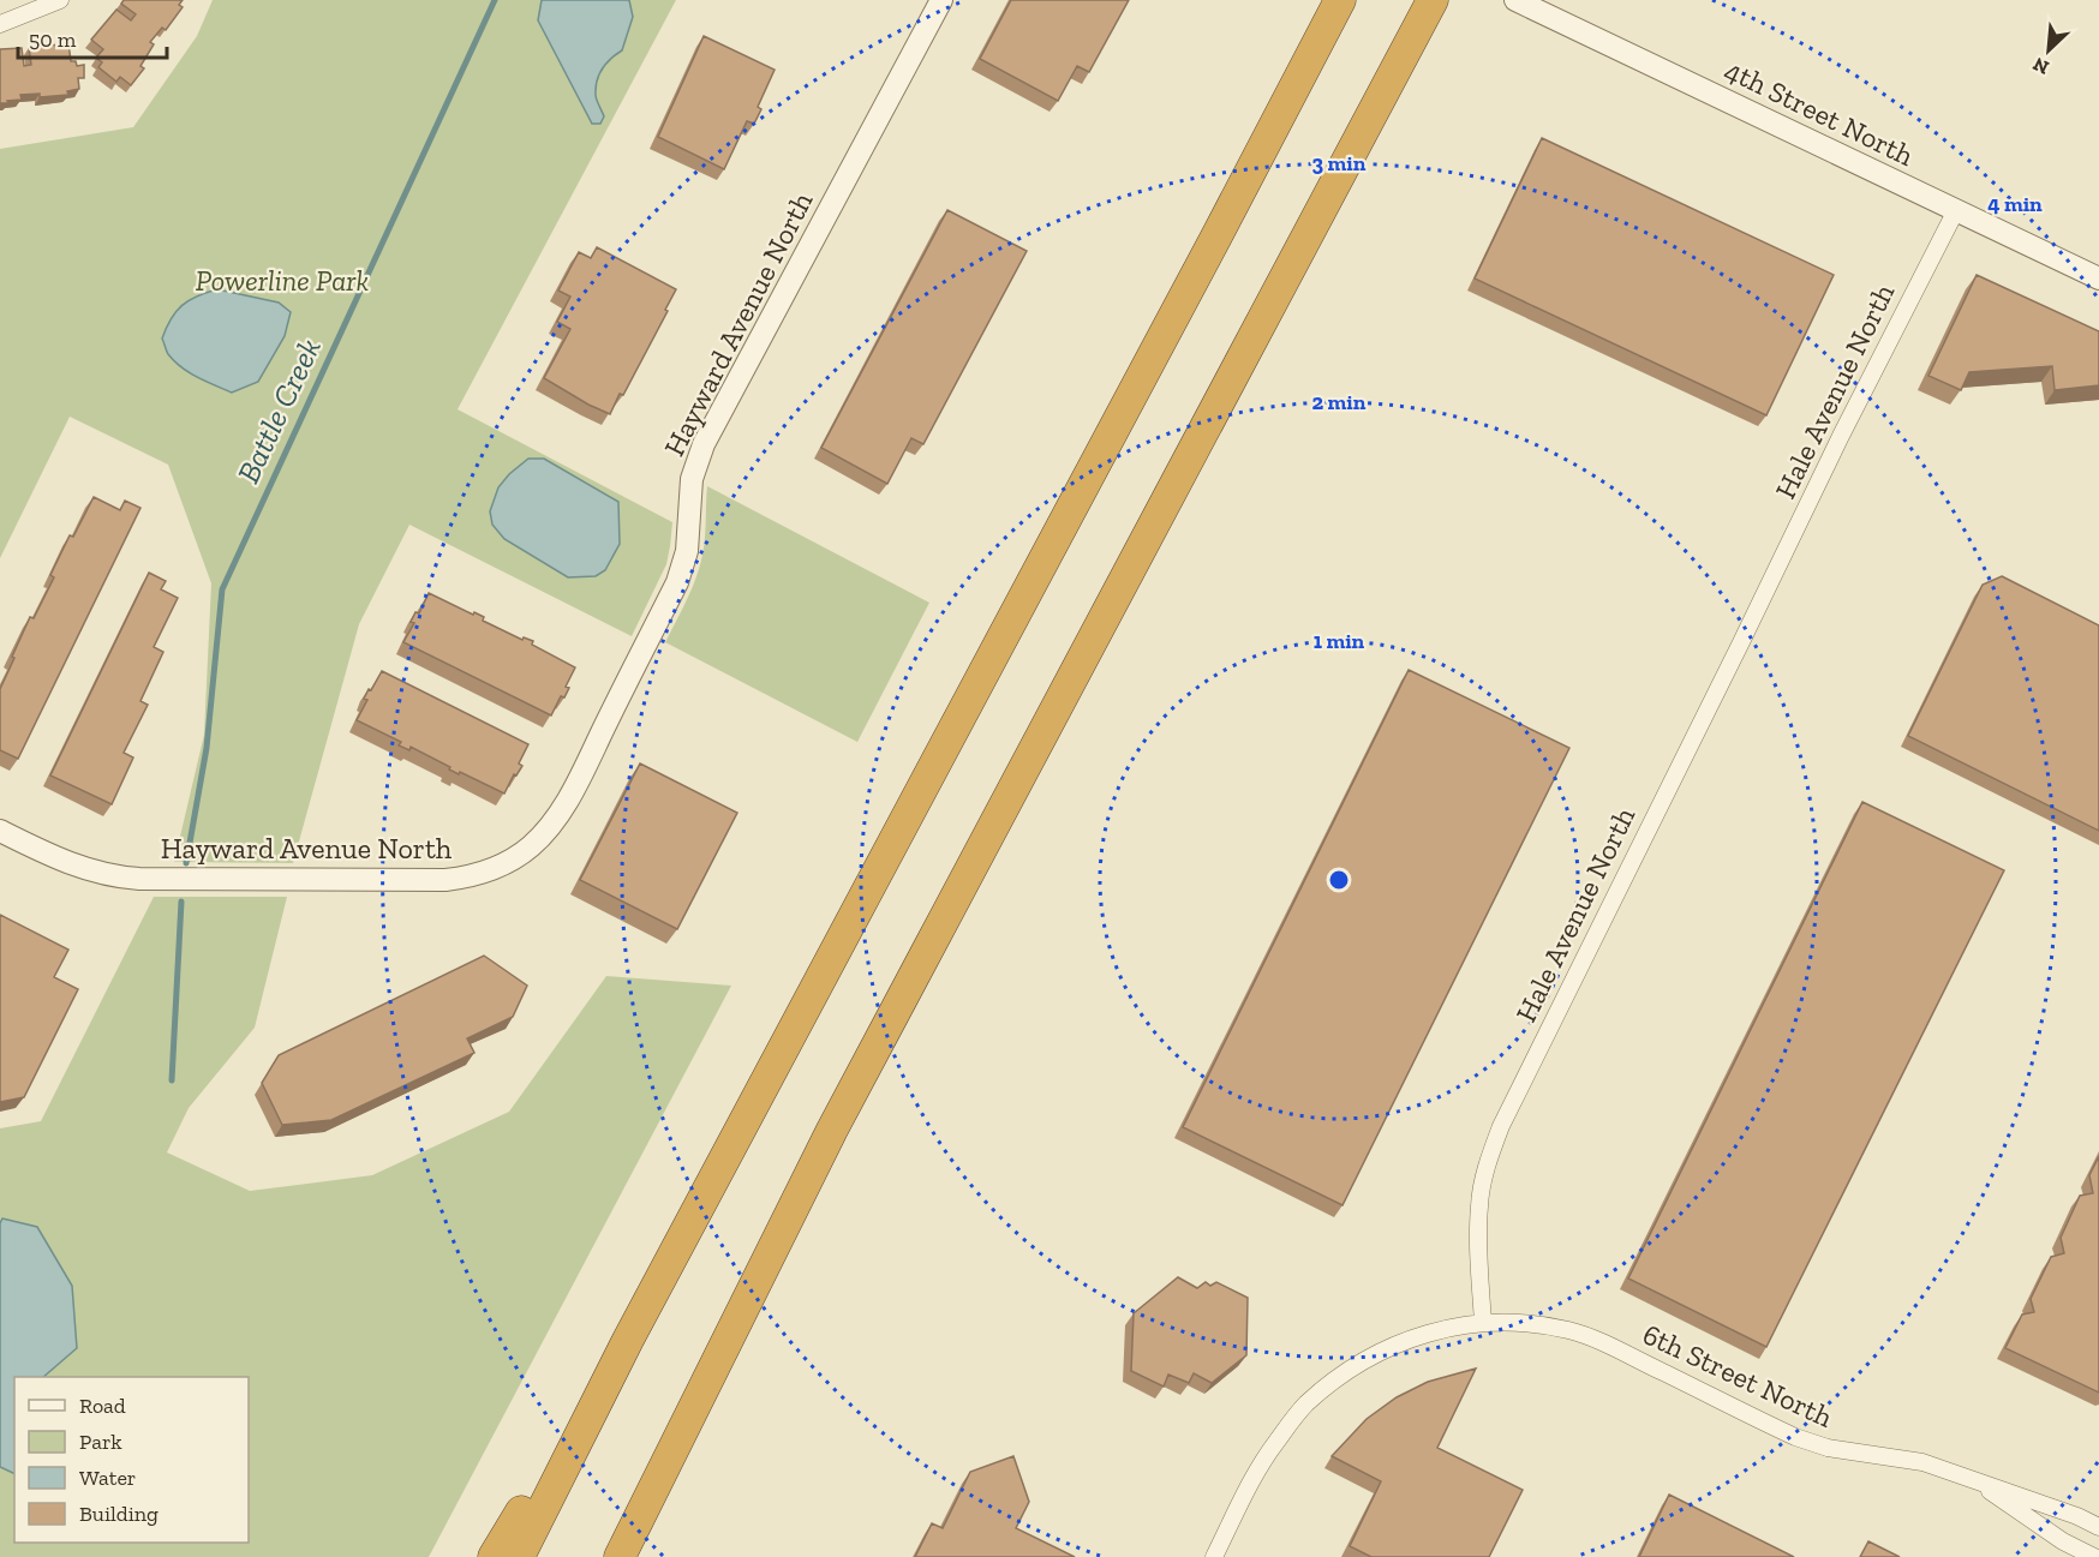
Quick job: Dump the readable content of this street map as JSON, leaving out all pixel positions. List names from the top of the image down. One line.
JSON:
{"streets":{"street":["4th Street North","Hayward Avenue North","Hale Avenue North","6th Street North"]},"crossings":[["4th Street North","Hale Avenue North"],["Hale Avenue North","6th Street North"]],"water":["Battle Creek"],"parks":["Powerline Park"],"legend":["Road","Park","Water","Building"],"scale_bar":"50 m","north":"bottom left","rings":["3 min","4 min","2 min","1 min"]}
